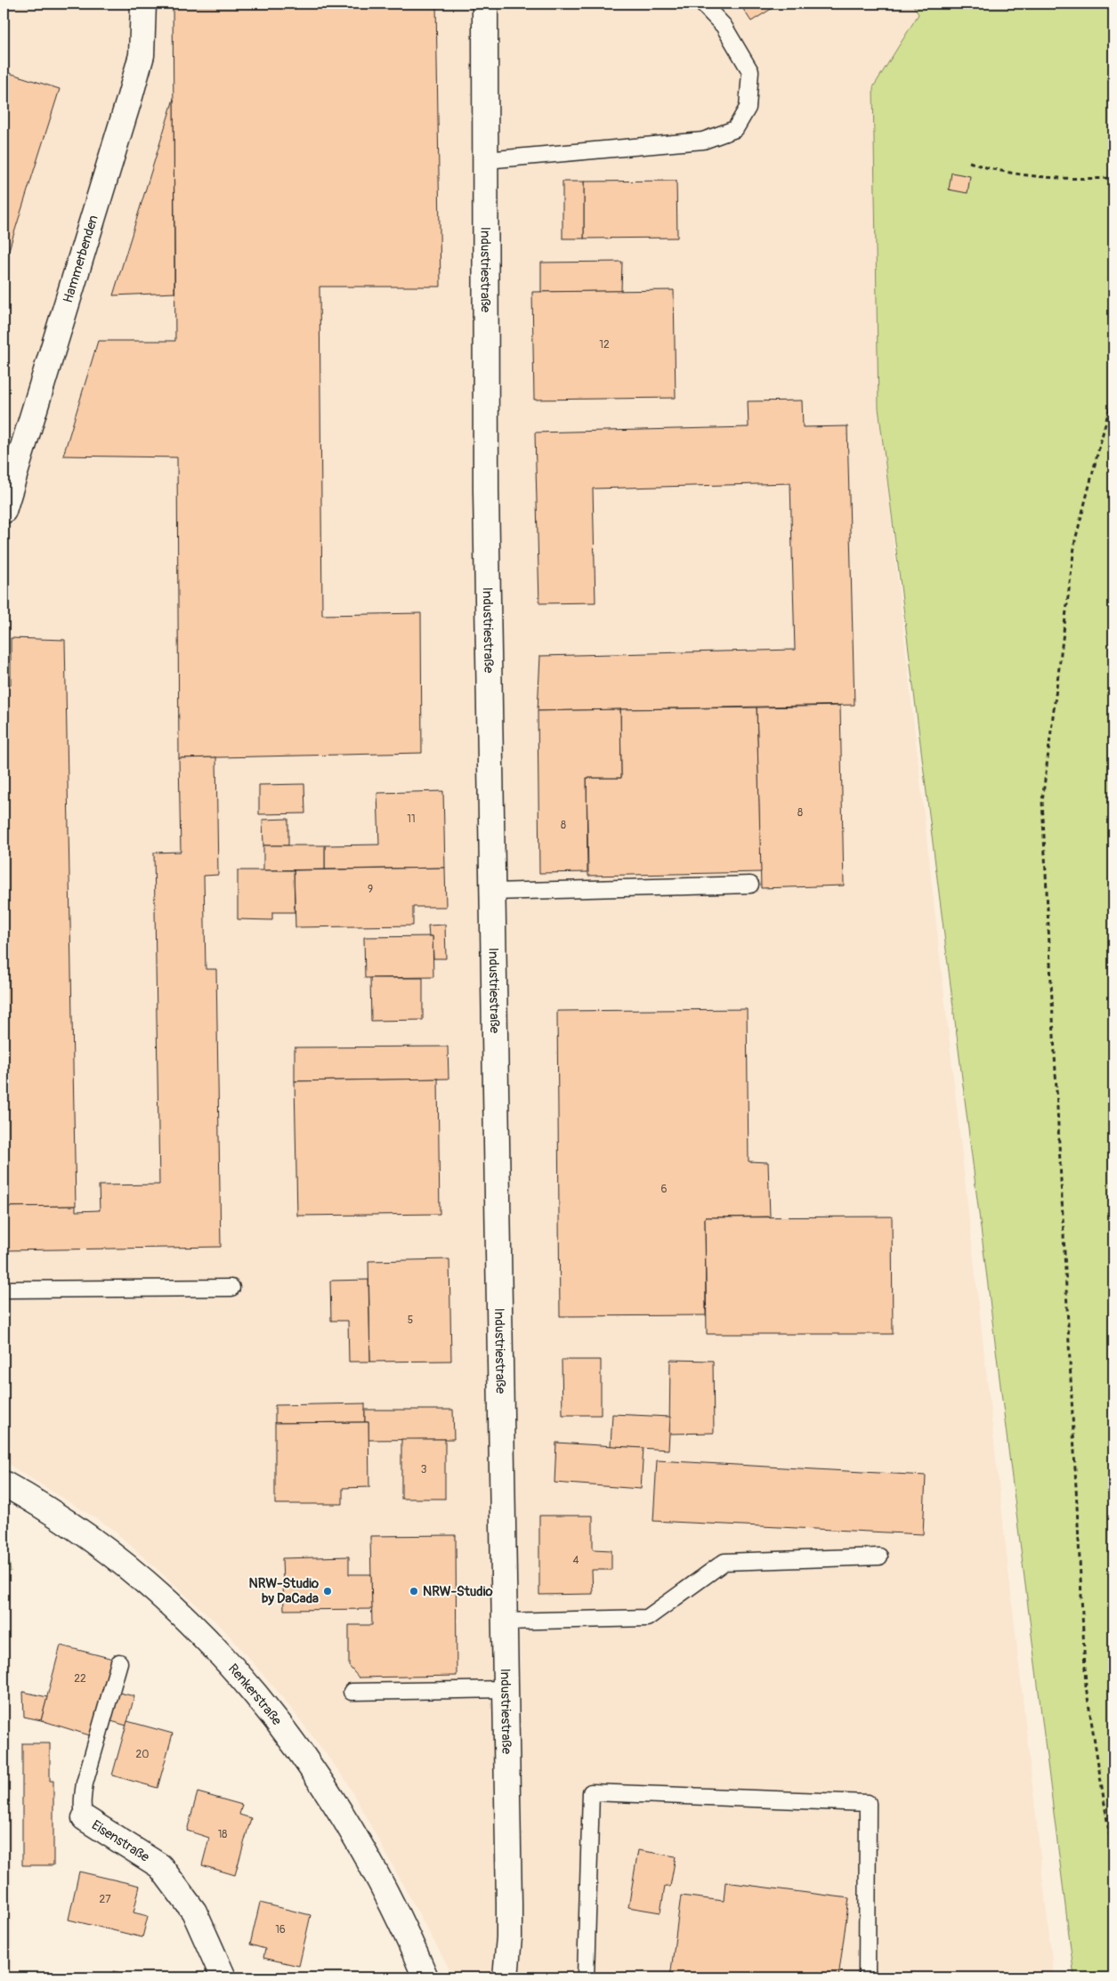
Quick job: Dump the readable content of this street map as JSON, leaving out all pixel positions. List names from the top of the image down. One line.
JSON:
{"streets":{"street":["Hammerbenden","Industriestraße","Renkerstraße","Eisenstraße"]},"places":["NRW-Studio by DaCada","NRW-Studio"],"house_numbers":["12","8","11","8","9","6","5","3","4","22","20","18","27","16"]}
